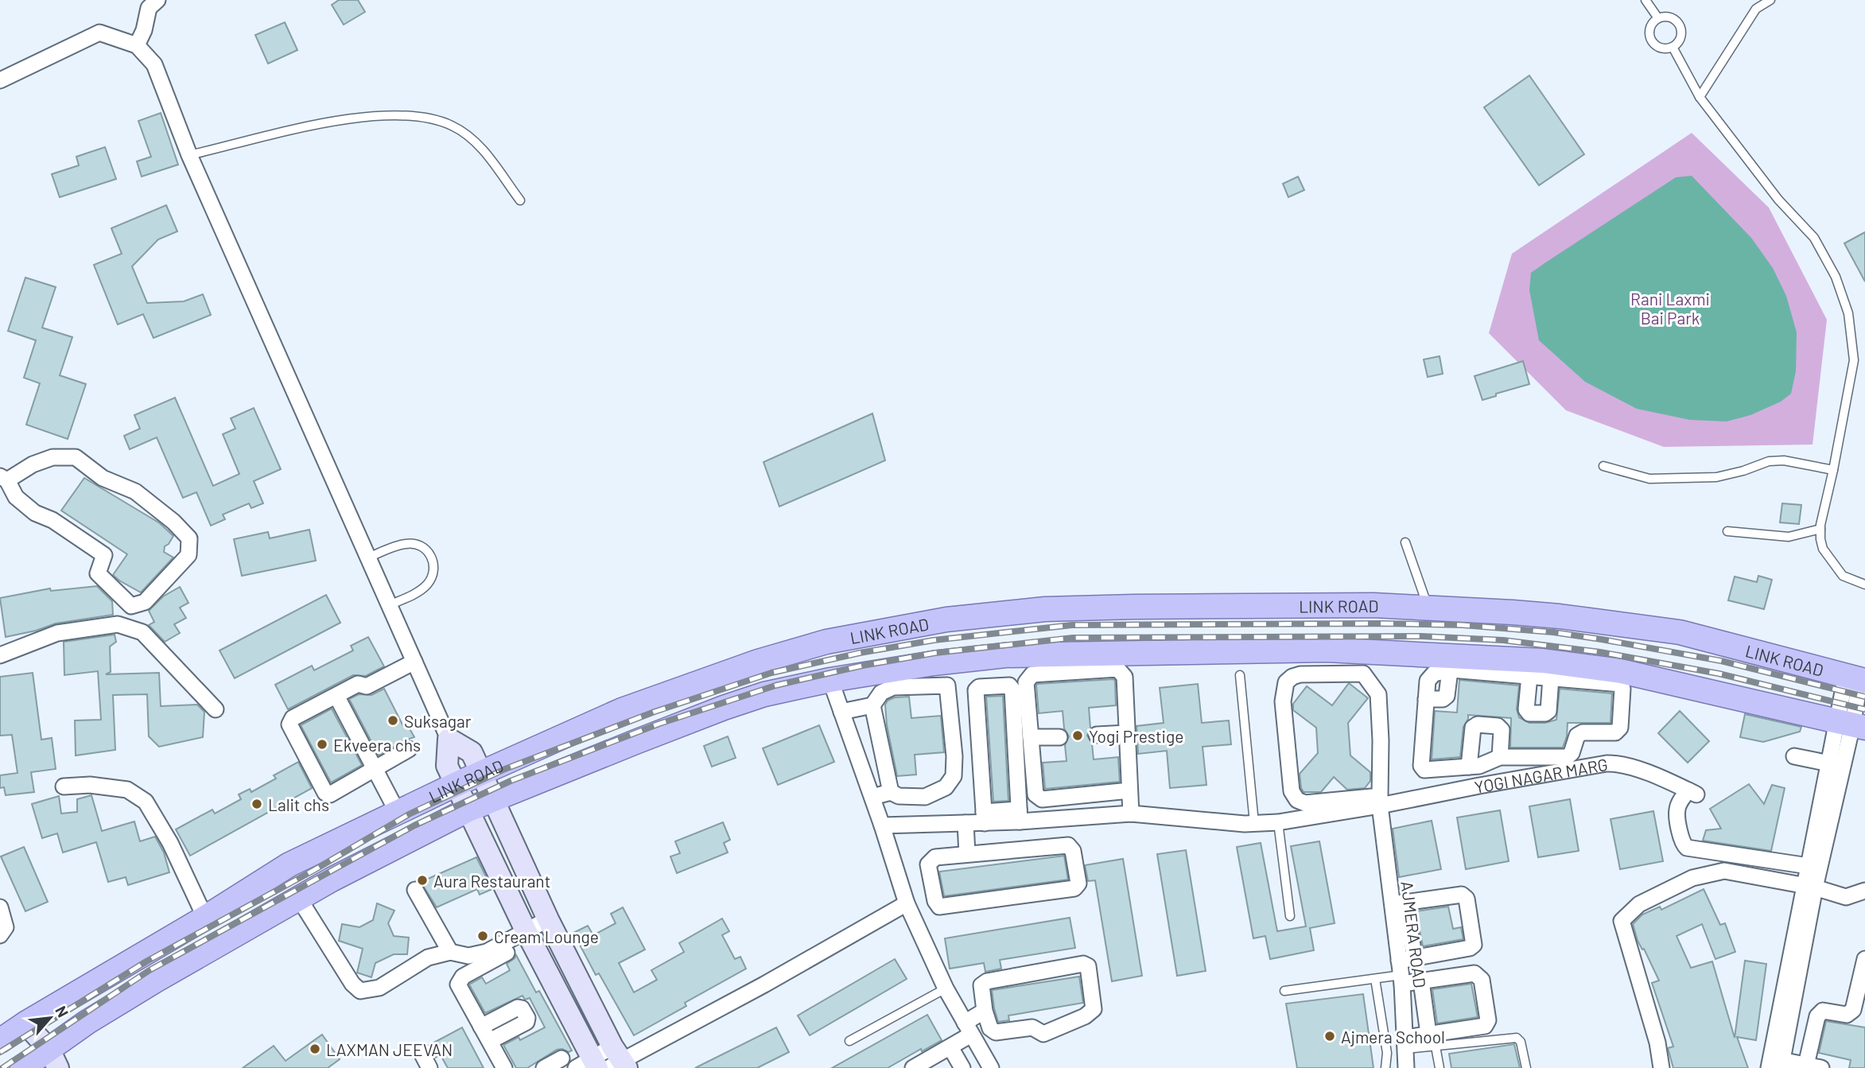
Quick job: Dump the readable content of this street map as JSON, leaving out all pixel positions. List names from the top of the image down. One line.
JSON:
{"streets":{"main road":["LINK ROAD"],"street":["YOGI NAGAR MARG","AJMERA ROAD"]},"crossings":[["LINK ROAD","AJMERA ROAD"],["YOGI NAGAR MARG","AJMERA ROAD"]],"parks":["Rani Laxmi Bai Park"],"places":["Suksagar","Yogi Prestige","Ekveera chs","Lalit chs","Aura Restaurant","Cream Lounge","Ajmera School","LAXMAN JEEVAN"],"north":"top right"}
